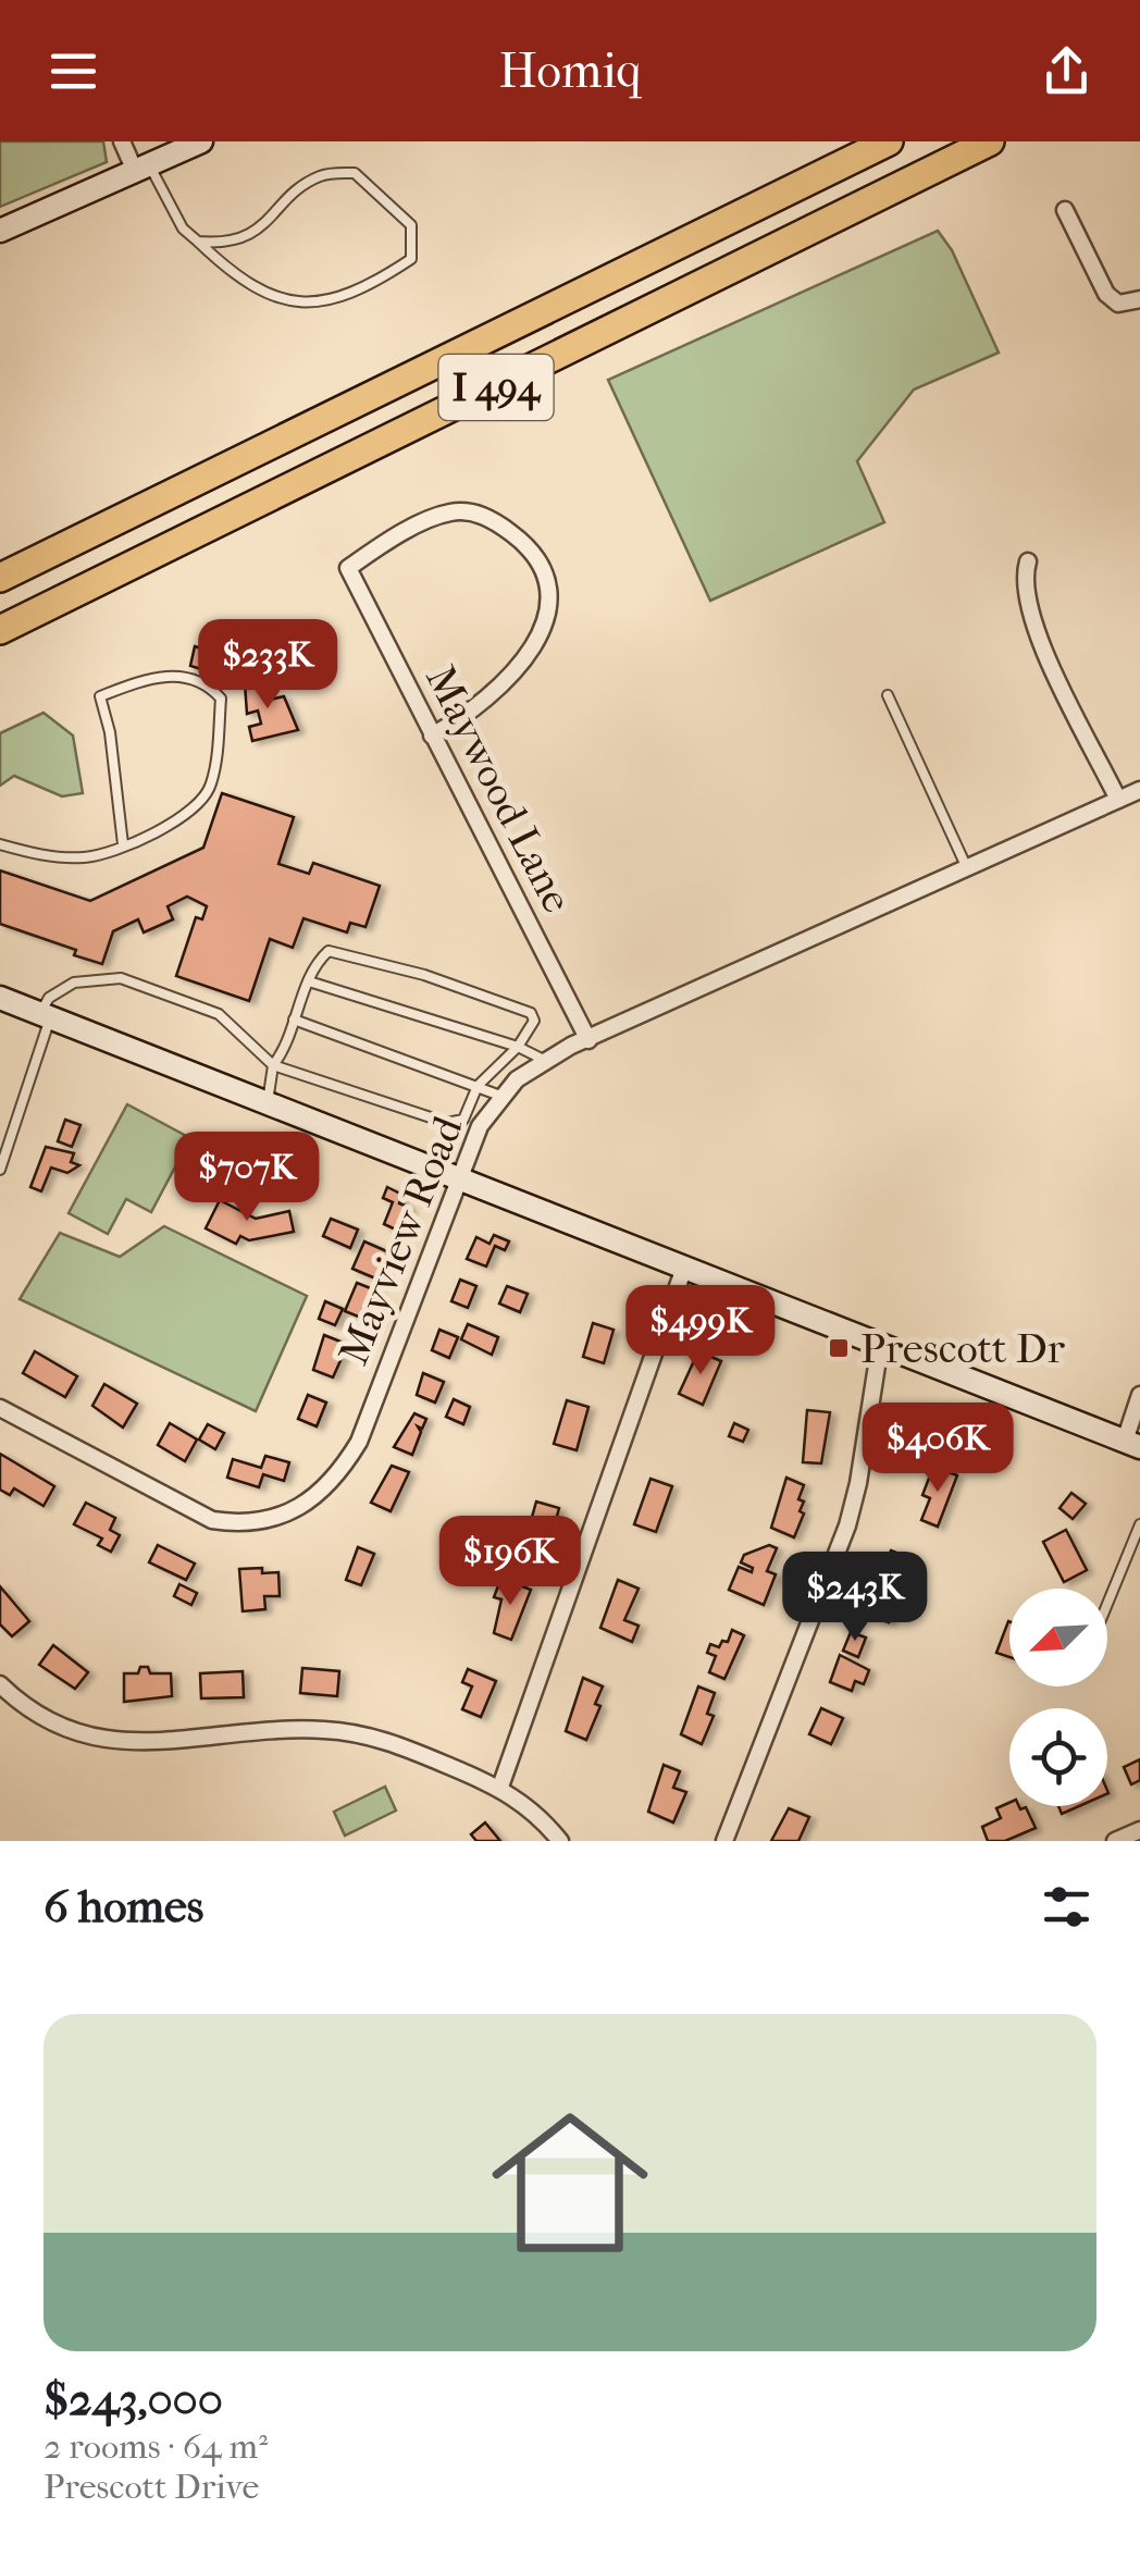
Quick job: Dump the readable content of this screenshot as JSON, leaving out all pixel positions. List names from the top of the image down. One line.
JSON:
{"streets":{"highway":["I 494"],"street":["Maywood Lane","Mayview Road"]},"crossings":[["Maywood Lane","Mayview Road"]],"places":{"transit":["Prescott Dr"]},"north":"bottom left","page":{"header":"Homiq","price":["$233K","$707K","$499K","$406K","$196K","$243K"],"heading":"6 homes","list":[{"name":"$243,000","note":"2 rooms · 64 m² · Prescott Drive"}]}}
